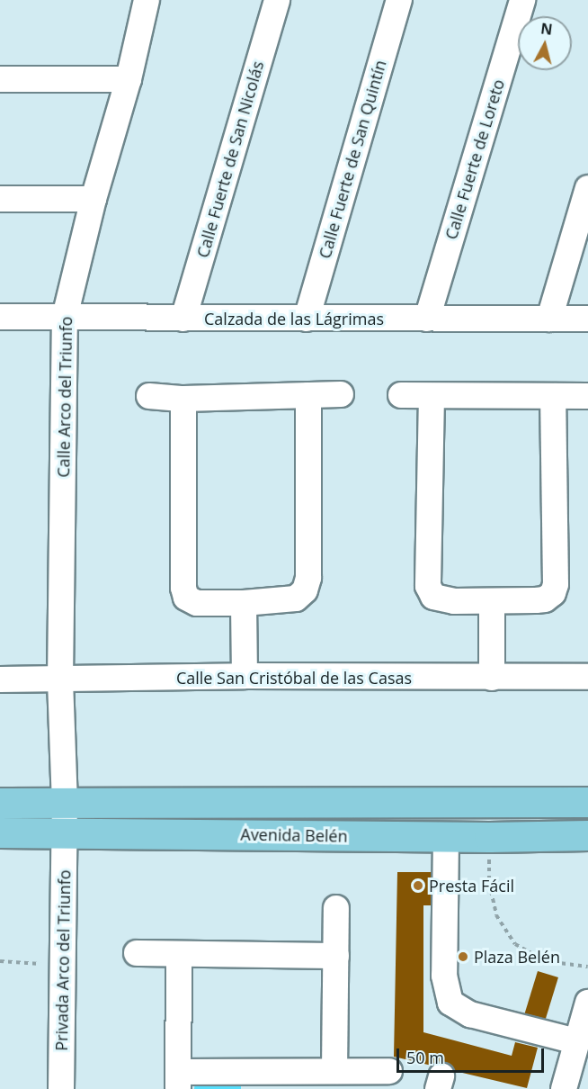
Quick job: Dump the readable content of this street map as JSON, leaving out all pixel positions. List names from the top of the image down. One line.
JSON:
{"streets":{"main road":["Avenida Belén"],"street":["Calle Fuerte de San Nicolás","Calle Fuerte de San Quintín","Calle Fuerte de Loreto","Calzada de las Lágrimas","Calle Arco del Triunfo","Calle San Cristóbal de las Casas","Privada Arco del Triunfo"]},"crossings":[["Calle Fuerte de San Nicolás","Calzada de las Lágrimas"],["Calle Fuerte de San Quintín","Calzada de las Lágrimas"],["Calle Fuerte de Loreto","Calzada de las Lágrimas"],["Calzada de las Lágrimas","Calle Arco del Triunfo"],["Calle Arco del Triunfo","Calle San Cristóbal de las Casas"],["Calle Arco del Triunfo","Avenida Belén"],["Calle Arco del Triunfo","Privada Arco del Triunfo"],["Avenida Belén","Privada Arco del Triunfo"]],"places":["Presta Fácil","Plaza Belén"],"scale_bar":"50 m","north":"top"}
